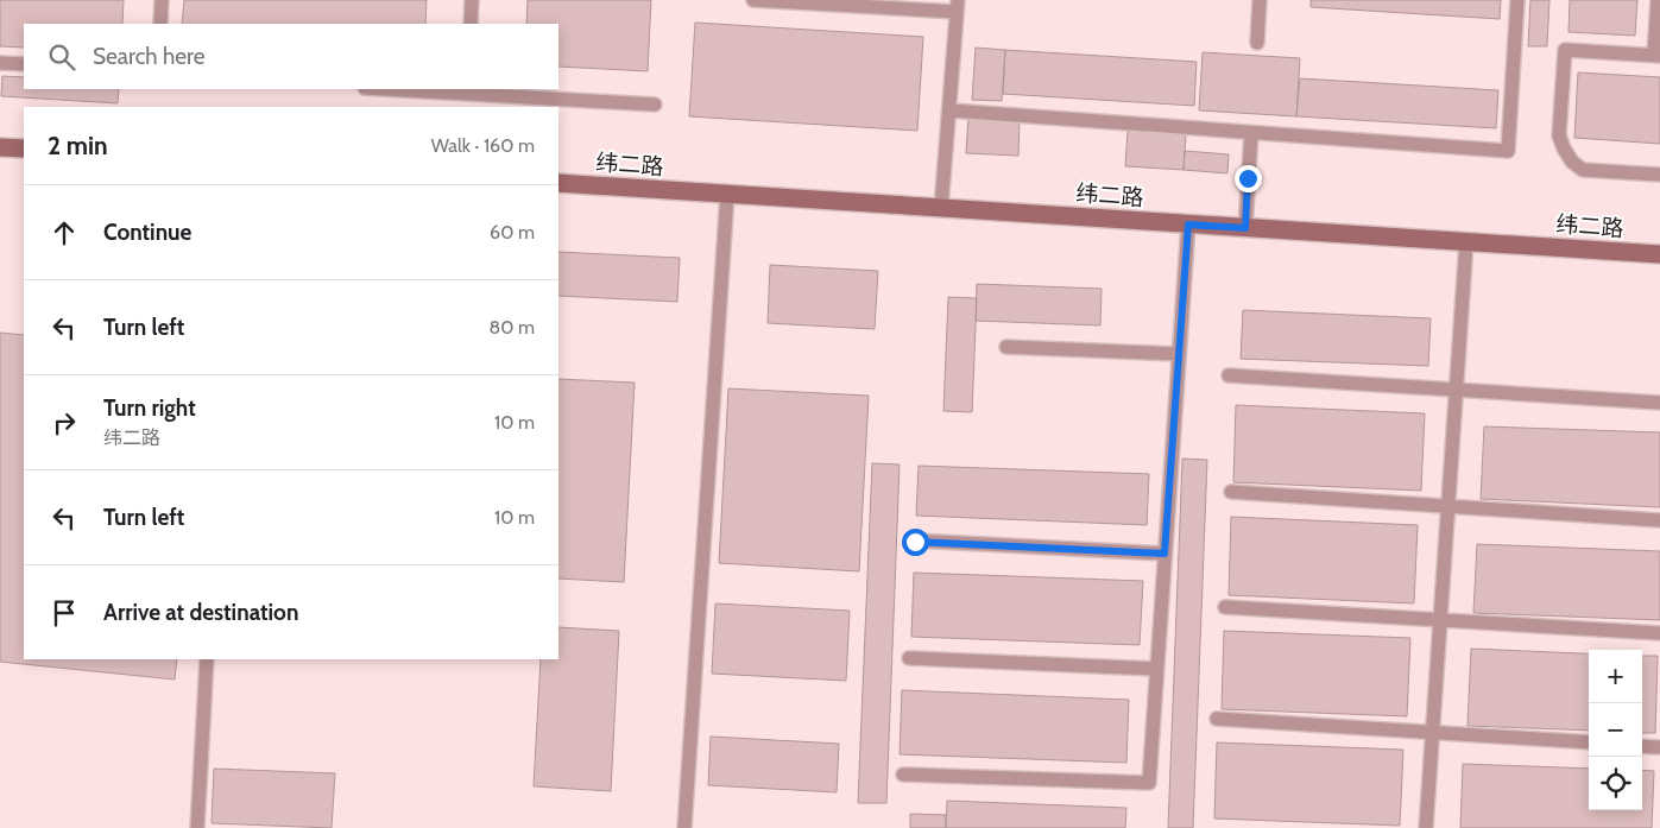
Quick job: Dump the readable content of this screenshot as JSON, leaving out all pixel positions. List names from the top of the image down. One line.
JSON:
{"streets":{"street":["纬二路"]},"page":{"search":"Search here","heading":["2 min","Walk · 160 m"],"list":[["Continue","60 m"],["Turn left","80 m"],["Turn right","纬二路","10 m"],["Turn left","10 m"],"Arrive at destination"],"map_buttons":["+","−"]}}
